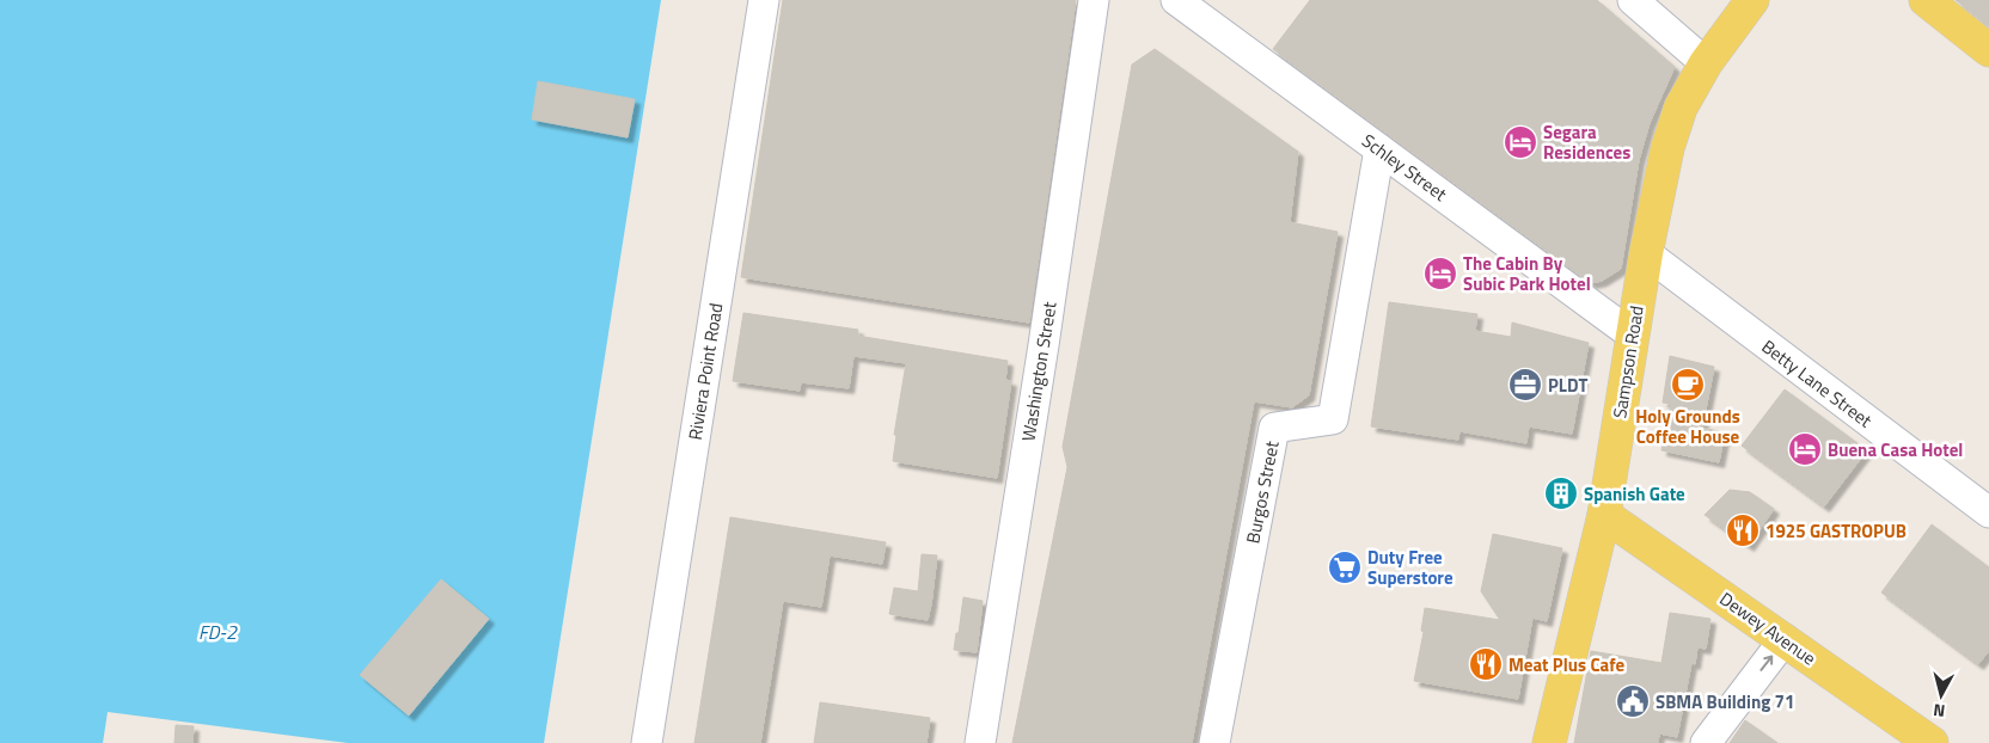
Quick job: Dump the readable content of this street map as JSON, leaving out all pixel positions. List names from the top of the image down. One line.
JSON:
{"streets":{"main road":["Sampson Road","Dewey Avenue"],"street":["Schley Street","Riviera Point Road","Washington Street","Betty Lane Street","Burgos Street"]},"crossings":[["Schley Street","Sampson Road"],["Schley Street","Burgos Street"],["Sampson Road","Betty Lane Street"],["Sampson Road","Dewey Avenue"]],"water":["FD-2"],"places":{"hotel":["Segara Residences","The Cabin By Subic Park Hotel","Buena Casa Hotel"],"office":["PLDT"],"cafe":["Holy Grounds Coffee House"],"building":["Spanish Gate"],"restaurant":["1925 GASTROPUB","Meat Plus Cafe"],"supermarket":["Duty Free Superstore"],"public building":["SBMA Building 71"]},"north":"bottom"}
